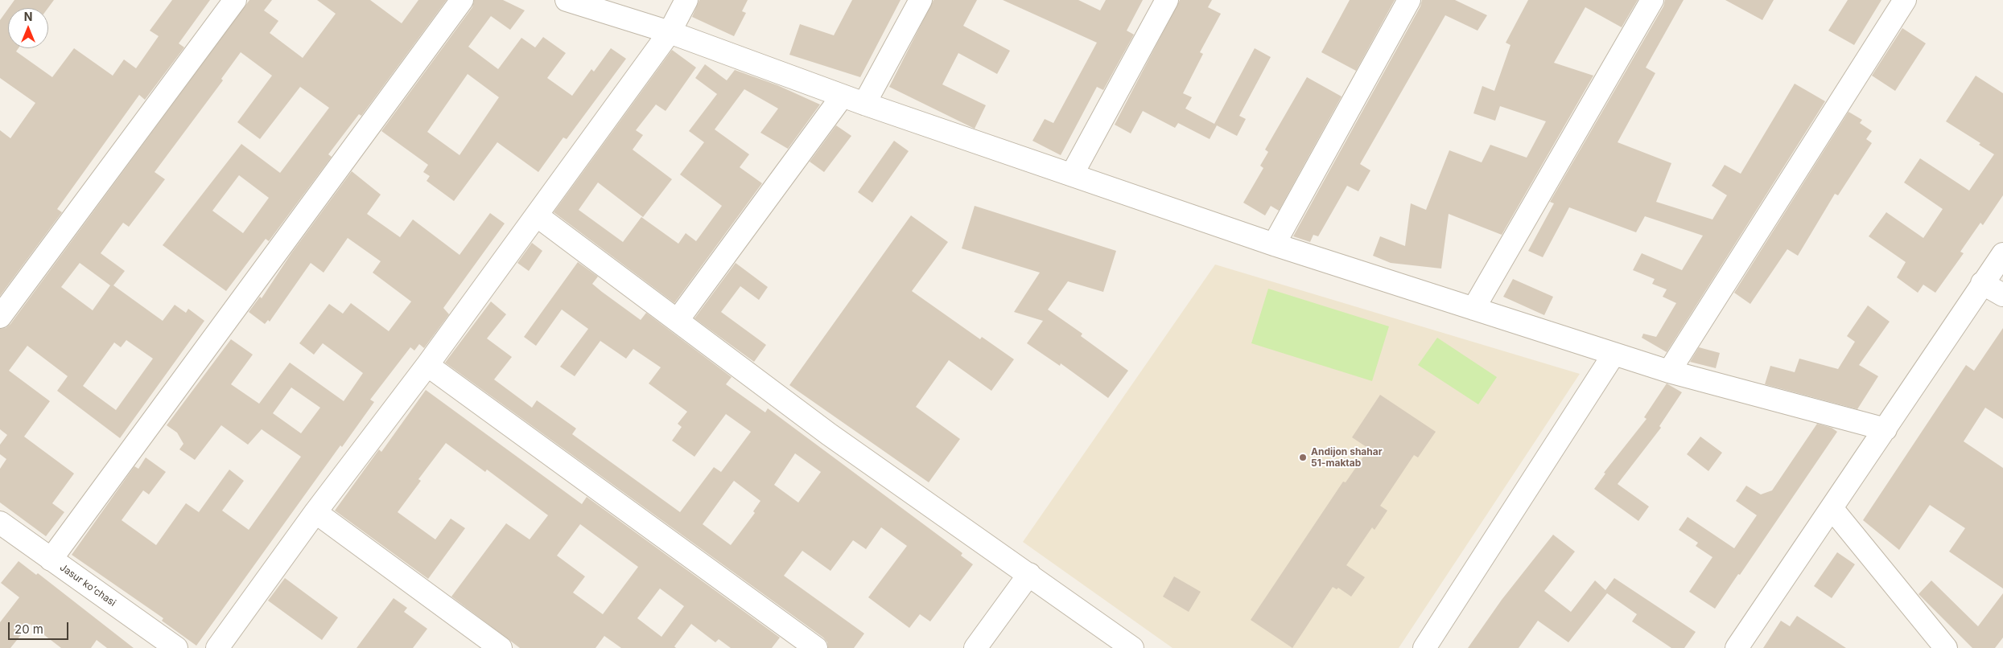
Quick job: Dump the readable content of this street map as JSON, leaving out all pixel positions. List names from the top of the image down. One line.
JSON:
{"streets":{"street":["Jasur koʻchasi"]},"places":["Andijon shahar 51-maktab"],"scale_bar":"20 m","north":"top"}
